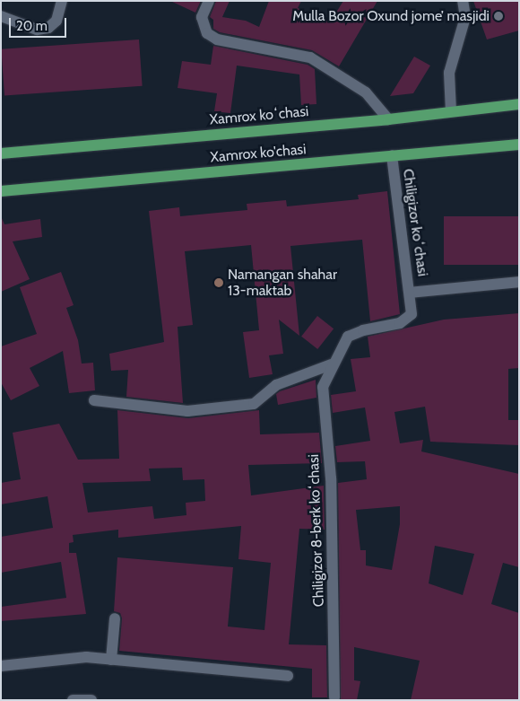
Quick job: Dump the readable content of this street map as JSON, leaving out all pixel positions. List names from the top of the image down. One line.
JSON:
{"streets":{"main road":["Xamrox koʻchasi","Xamrox ko'chasi"],"street":["Chiligizor koʻchasi","Chiligizor 8-berk koʻchasi"]},"crossings":[["Xamrox ko'chasi","Chiligizor koʻchasi"],["Chiligizor koʻchasi","Chiligizor 8-berk koʻchasi"]],"places":["Mulla Bozor Oxund jome’ masjidi","Namangan shahar 13-maktab"],"scale_bar":"20 m"}
